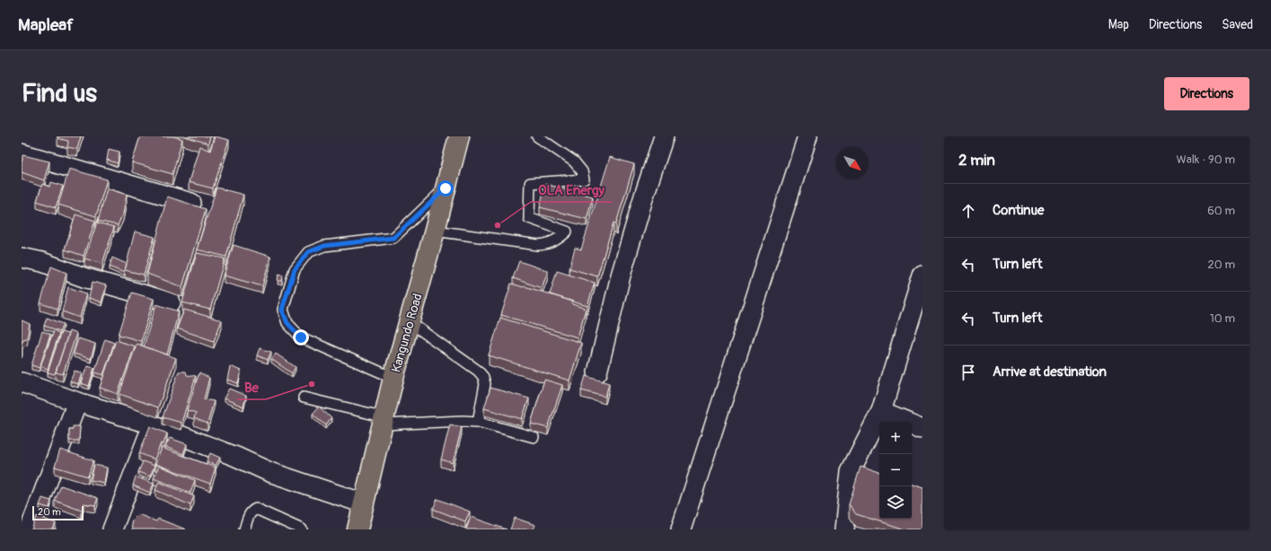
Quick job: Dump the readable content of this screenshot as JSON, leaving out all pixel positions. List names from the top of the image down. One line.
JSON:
{"streets":{"highway":["Kangundo Road"]},"places":["OLA Energy","Be"],"scale_bar":"20 m","north":"bottom right","page":{"header":"Mapleaf","nav":["Map","Directions","Saved"],"buttons":"Directions","title":"Find us","heading":["2 min","Walk · 90 m"],"list":[["Continue","60 m"],["Turn left","20 m"],["Turn left","10 m"],"Arrive at destination"],"map_buttons":["+","−"],"scale":"20 m"}}
